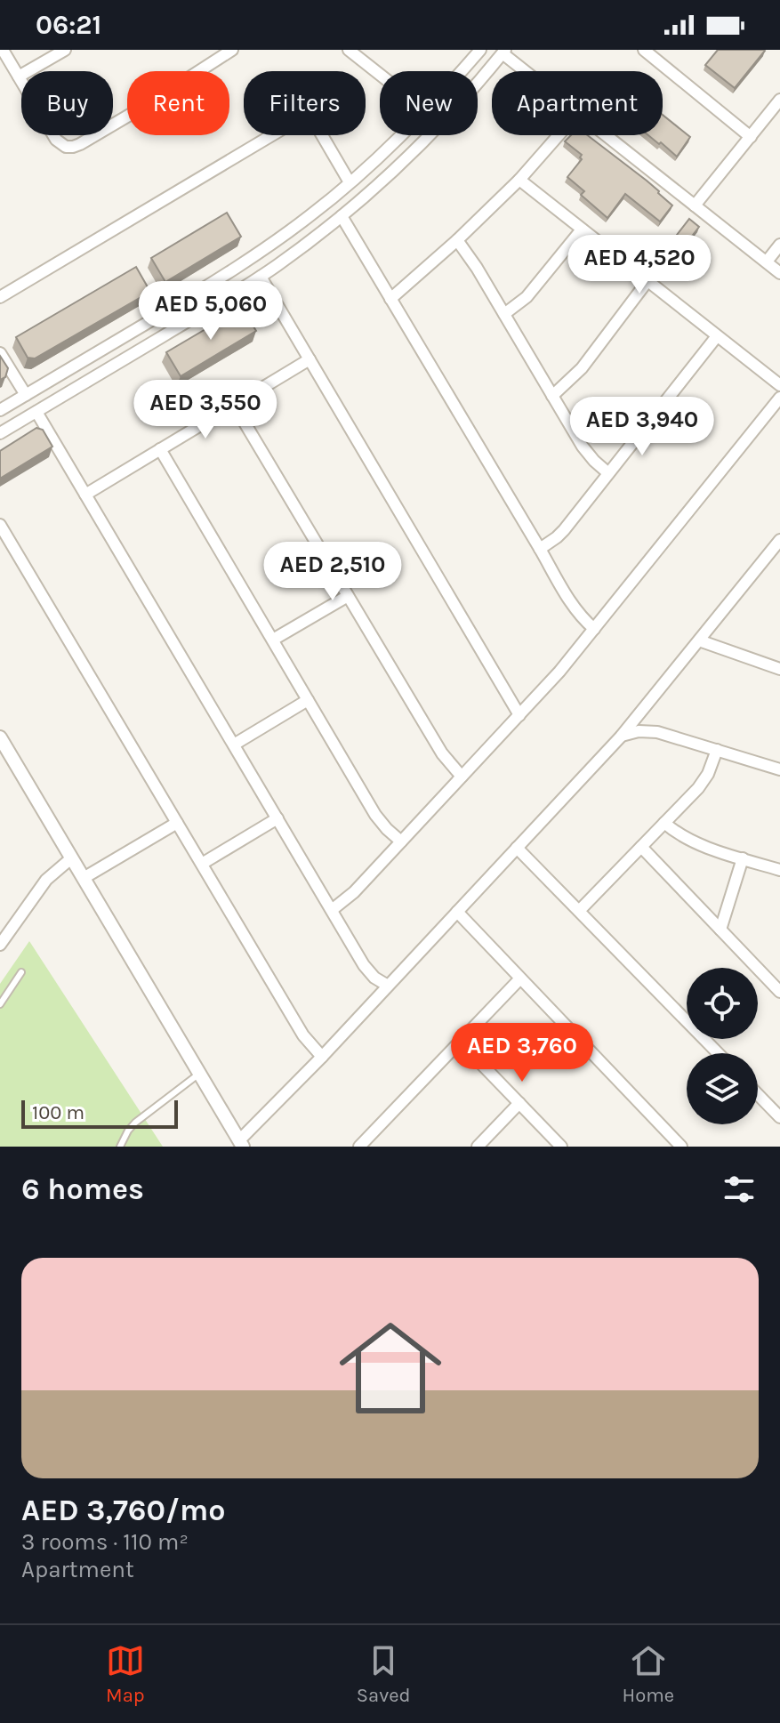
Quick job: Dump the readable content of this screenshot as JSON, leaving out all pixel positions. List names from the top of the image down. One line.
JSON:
{"scale_bar":"100 m","page":{"status":"06:21","chip":["Buy","Rent","Filters","New","Apartment"],"price":["AED 4,520","AED 5,060","AED 3,550","AED 3,940","AED 2,510","AED 3,760"],"scale":"100 m","heading":"6 homes","list":[{"name":"AED 3,760/mo","note":"3 rooms · 110 m² · Apartment"}],"tabs":["Map","Saved","Home"]}}
